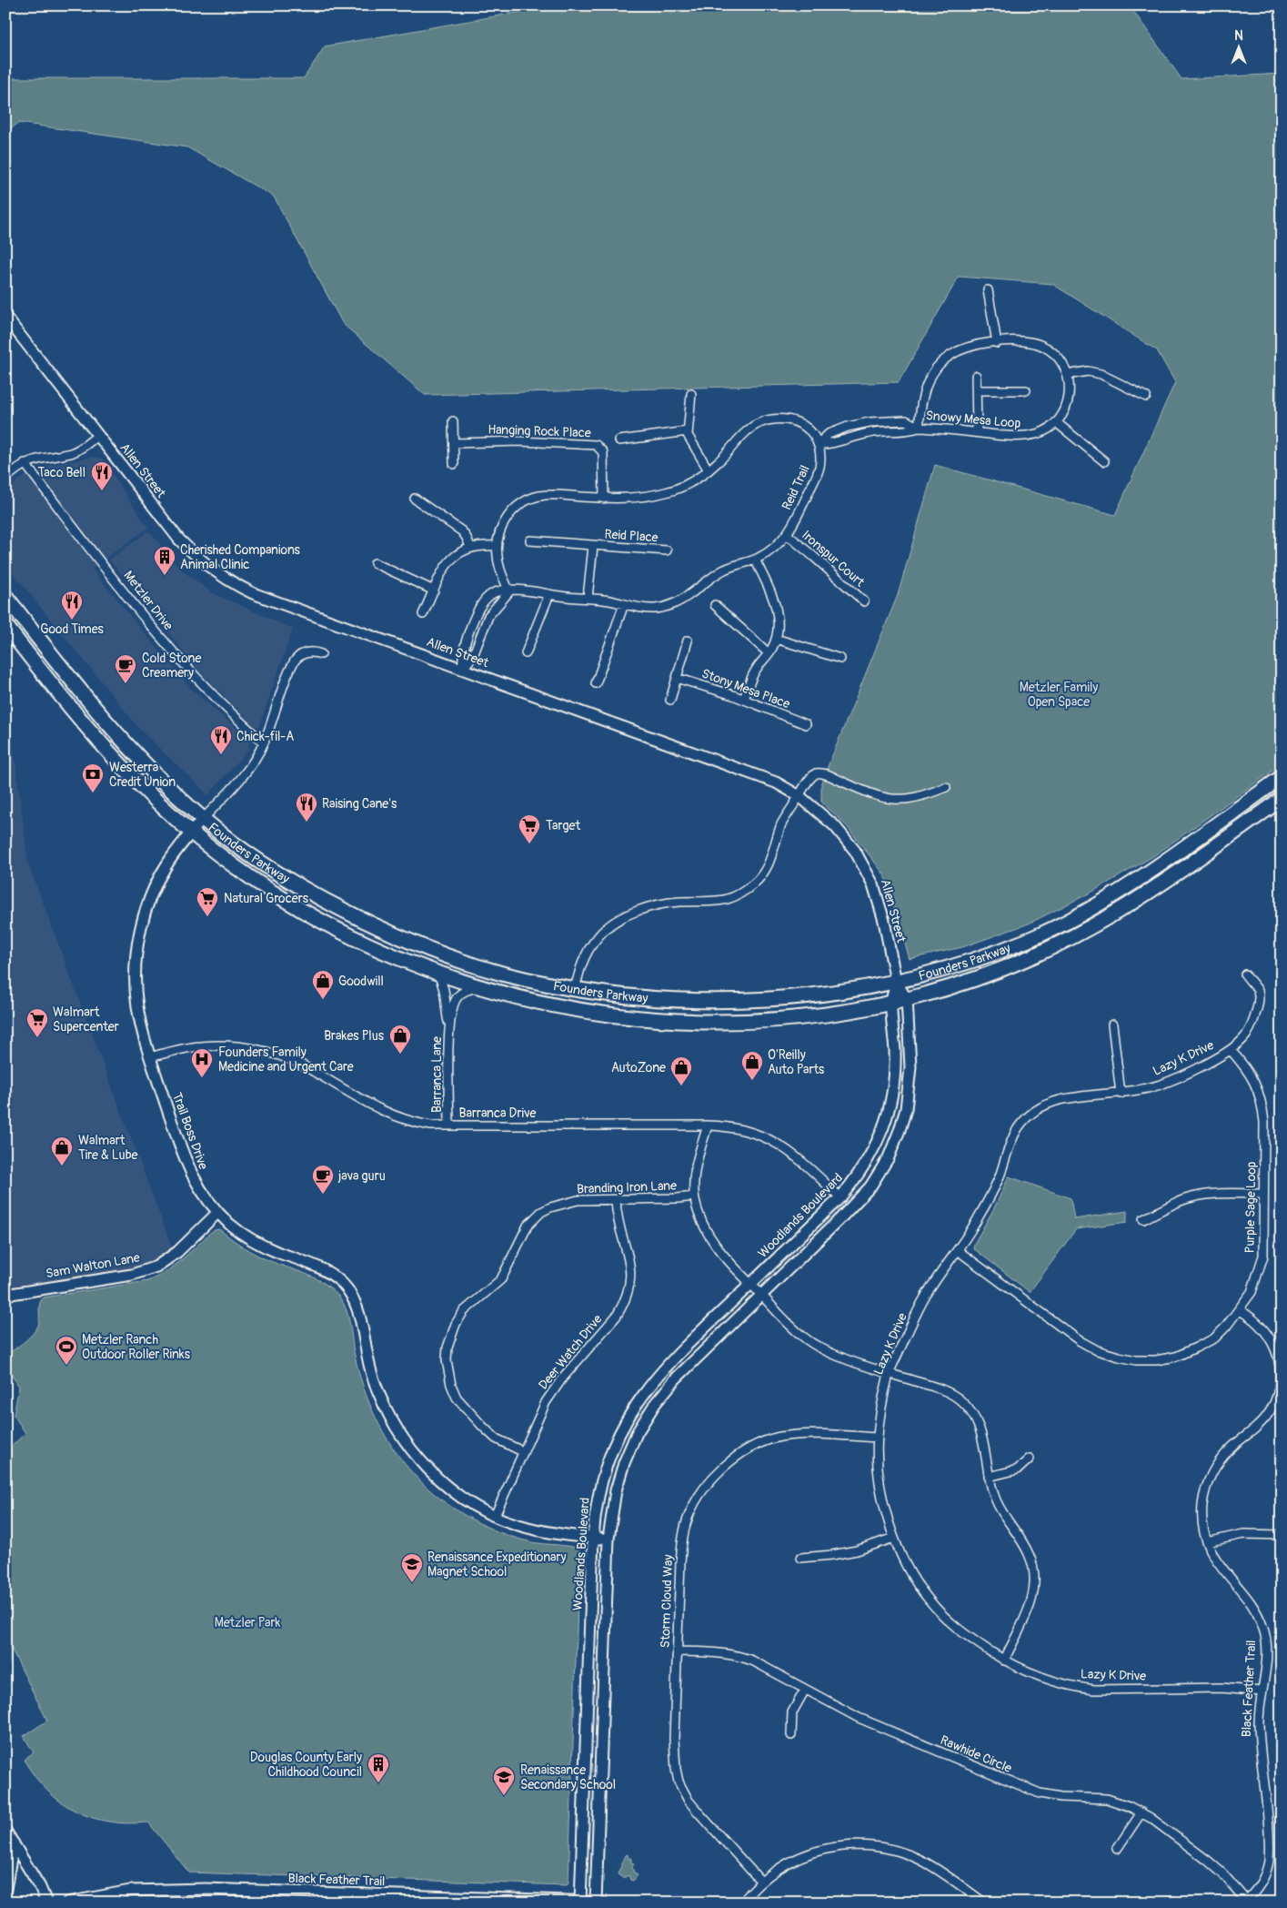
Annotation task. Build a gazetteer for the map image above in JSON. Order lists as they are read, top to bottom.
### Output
{
  "streets": {
    "highway": ["Founders Parkway"],
    "street": [
      "Snowy Mesa Loop",
      "Hanging Rock Place",
      "Allen Street",
      "Reid Trail",
      "Reid Place",
      "Ironspur Court",
      "Metzler Drive",
      "Stony Mesa Place",
      "Lazy K Drive",
      "Barranca Lane",
      "Barranca Drive",
      "Trail Boss Drive",
      "Branding Iron Lane",
      "Purple Sage Loop",
      "Woodlands Boulevard",
      "Sam Walton Lane",
      "Deer Watch Drive",
      "Storm Cloud Way",
      "Black Feather Trail",
      "Rawhide Circle"
    ]
  },
  "crossings": [
    ["Snowy Mesa Loop", "Reid Trail"],
    ["Allen Street", "Reid Trail"],
    ["Allen Street", "Founders Parkway"],
    ["Allen Street", "Woodlands Boulevard"],
    ["Reid Trail", "Reid Place"],
    ["Reid Trail", "Ironspur Court"],
    ["Metzler Drive", "Trail Boss Drive"],
    ["Founders Parkway", "Barranca Lane"],
    ["Founders Parkway", "Trail Boss Drive"],
    ["Founders Parkway", "Woodlands Boulevard"],
    ["Lazy K Drive", "Purple Sage Loop"],
    ["Lazy K Drive", "Storm Cloud Way"],
    ["Lazy K Drive", "Black Feather Trail"],
    ["Barranca Lane", "Barranca Drive"],
    ["Barranca Drive", "Trail Boss Drive"],
    ["Barranca Drive", "Woodlands Boulevard"],
    ["Trail Boss Drive", "Woodlands Boulevard"],
    ["Trail Boss Drive", "Sam Walton Lane"],
    ["Trail Boss Drive", "Deer Watch Drive"],
    ["Branding Iron Lane", "Deer Watch Drive"],
    ["Purple Sage Loop", "Black Feather Trail"],
    ["Woodlands Boulevard", "Black Feather Trail"],
    ["Storm Cloud Way", "Rawhide Circle"],
    ["Black Feather Trail", "Rawhide Circle"]
  ],
  "parks": ["Metzler Family Open Space", "Metzler Park"],
  "places": {
    "restaurant": [
      "Taco Bell",
      "Good Times",
      "Chick-fil-A",
      "Raising Cane's"
    ],
    "building": ["Cherished Companions Animal Clinic", "Douglas County Early Childhood Council"],
    "cafe": ["Cold Stone Creamery", "java guru"],
    "bank": ["Westerra Credit Union"],
    "supermarket": ["Target", "Natural Grocers", "Walmart Supercenter"],
    "shop": [
      "Goodwill",
      "Brakes Plus",
      "O'Reilly Auto Parts",
      "AutoZone",
      "Walmart Tire & Lube"
    ],
    "hospital": ["Founders Family Medicine and Urgent Care"],
    "sports": ["Metzler Ranch Outdoor Roller Rinks"],
    "school or university": ["Renaissance Expeditionary Magnet School", "Renaissance Secondary School"]
  },
  "north": "top"
}
